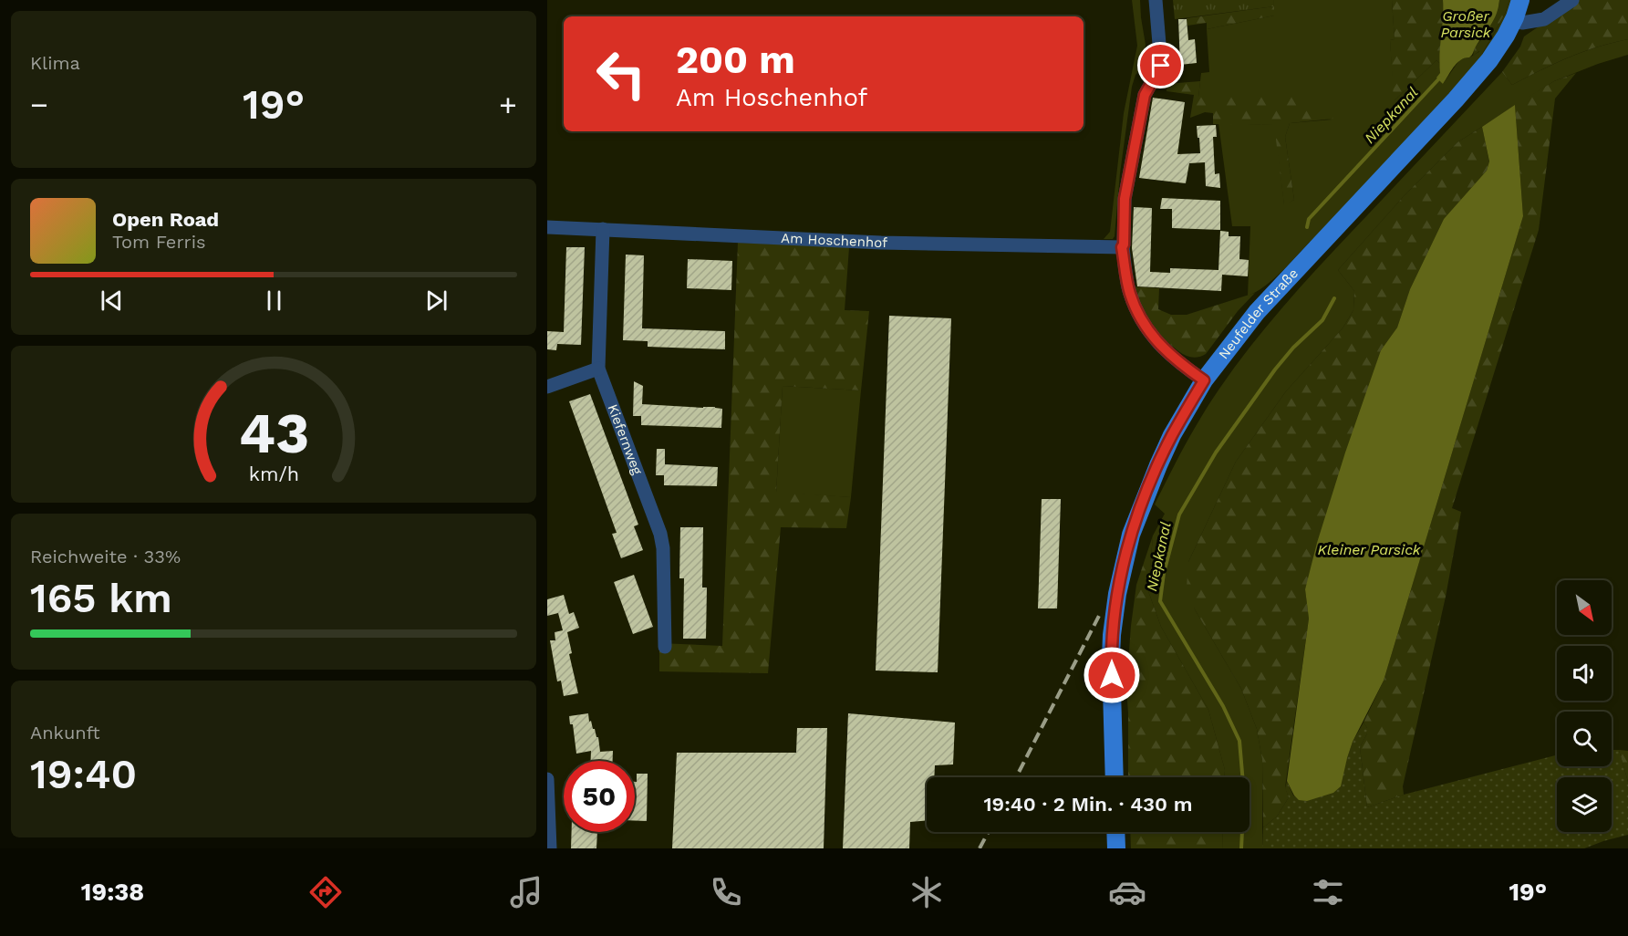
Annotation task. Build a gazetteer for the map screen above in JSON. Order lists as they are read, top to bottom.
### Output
{
  "streets": {
    "main road": ["Neufelder Straße"],
    "street": ["Am Hoschenhof", "Kiefernweg"]
  },
  "crossings": [
    ["Am Hoschenhof", "Kiefernweg"]
  ],
  "water": ["Großer Parsick", "Niepkanal", "Kleiner Parsick"],
  "north": "bottom right",
  "page": {
    "tile": [
      "Klima",
      ["Reichweite · 33%", "165 km"],
      ["Ankunft", "19:40"]
    ],
    "turn": ["200 m", "Am Hoschenhof"],
    "heat": ["−", "19°", "+"],
    "song": ["Open Road", "Tom Ferris"],
    "limit": "50",
    "trip": "19:40 · 2 Min. · 430 m",
    "tabs": ["19:38", "19°"],
    "gauge": ["43", "km/h"]
  }
}
